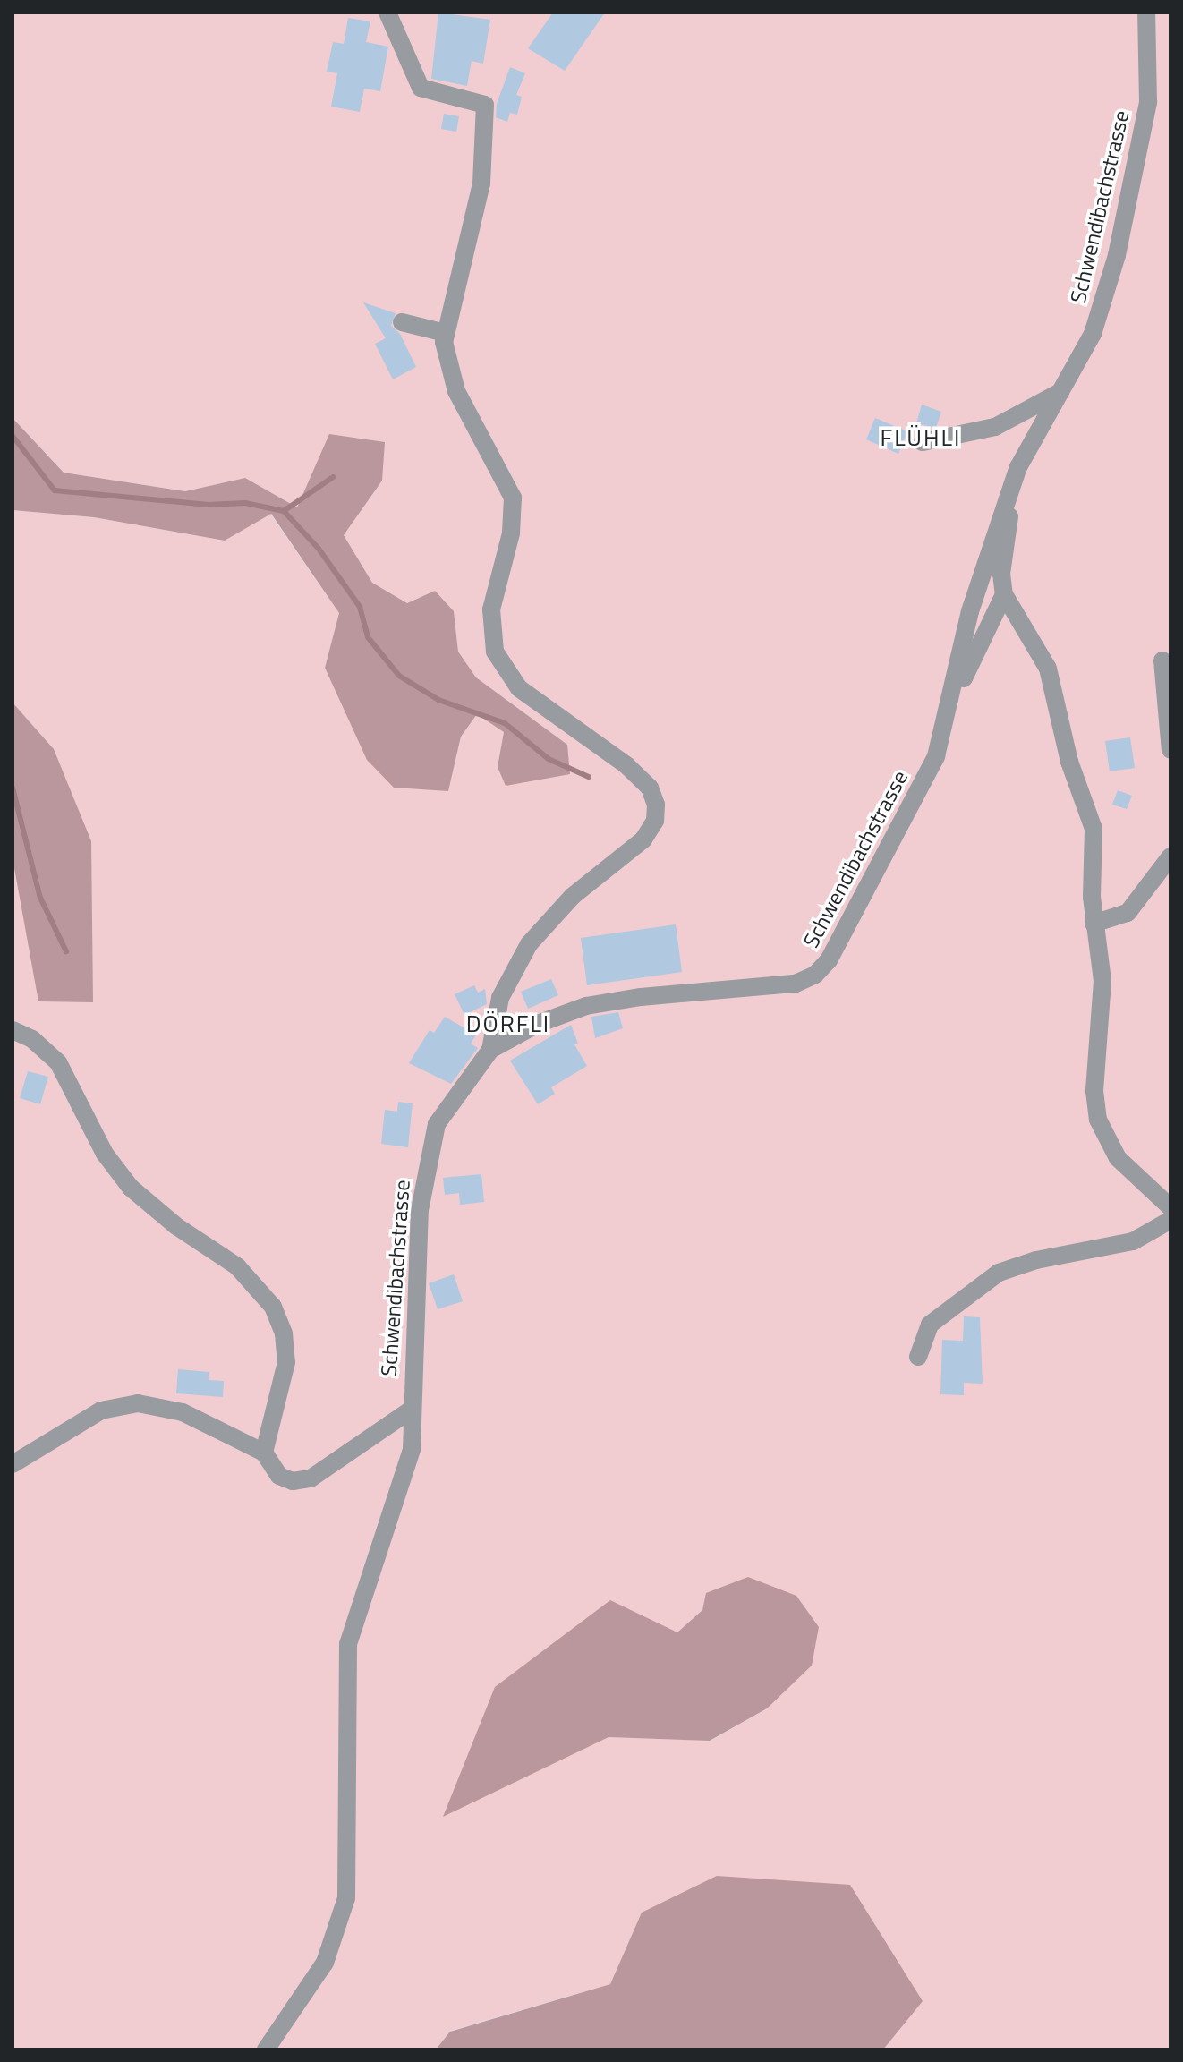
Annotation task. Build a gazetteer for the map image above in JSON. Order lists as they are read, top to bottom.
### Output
{
  "streets": {
    "street": ["Schwendibachstrasse"]
  },
  "districts": ["FLÜHLI", "DÖRFLI"]
}
